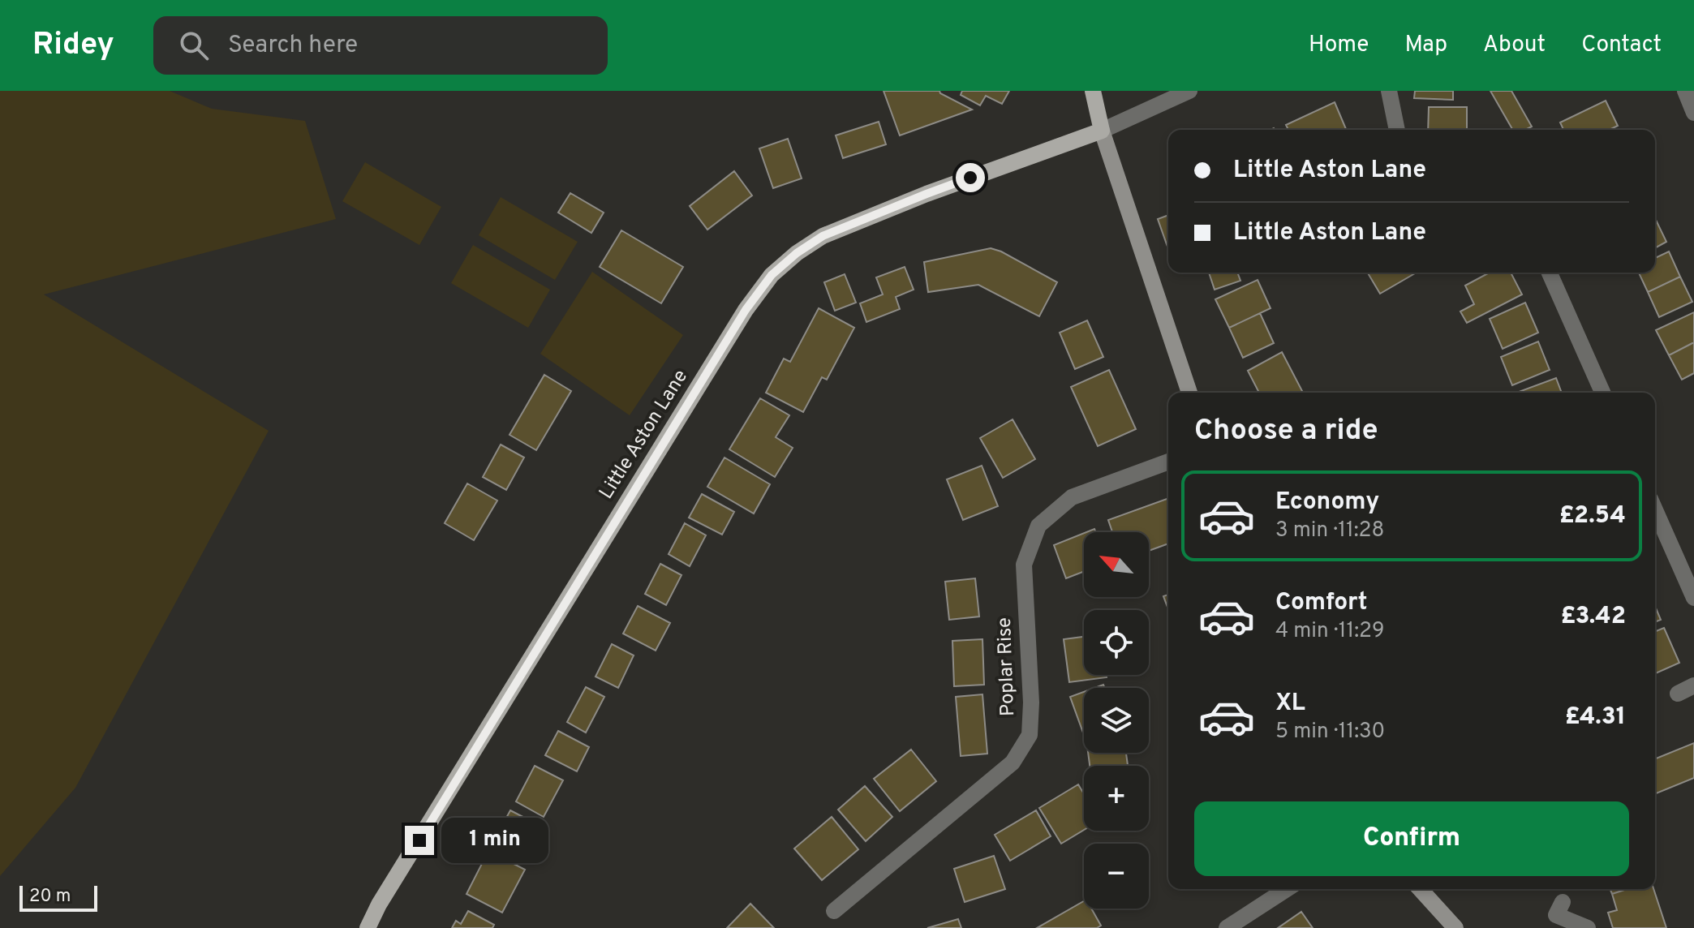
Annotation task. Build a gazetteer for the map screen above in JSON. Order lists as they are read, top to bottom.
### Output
{
  "streets": {
    "main road": ["Little Aston Lane"],
    "street": ["Poplar Rise"]
  },
  "scale_bar": "20 m",
  "north": "top left",
  "page": {
    "header": "Ridey",
    "search": "Search here",
    "nav": [
      "Home",
      "Map",
      "About",
      "Contact"
    ],
    "banner": ["Little Aston Lane", "Little Aston Lane"],
    "heading": "Choose a ride",
    "list": [
      {
        "name": "Economy",
        "note": "3 min · 11:28",
        "value": "£2.54"
      },
      {
        "name": "Comfort",
        "note": "4 min · 11:29",
        "value": "£3.42"
      },
      {
        "name": "XL",
        "note": "5 min · 11:30",
        "value": "£4.31"
      }
    ],
    "map_buttons": ["+", "−"],
    "buttons": "Confirm",
    "bubble": "1 min",
    "scale": "20 m"
  }
}
